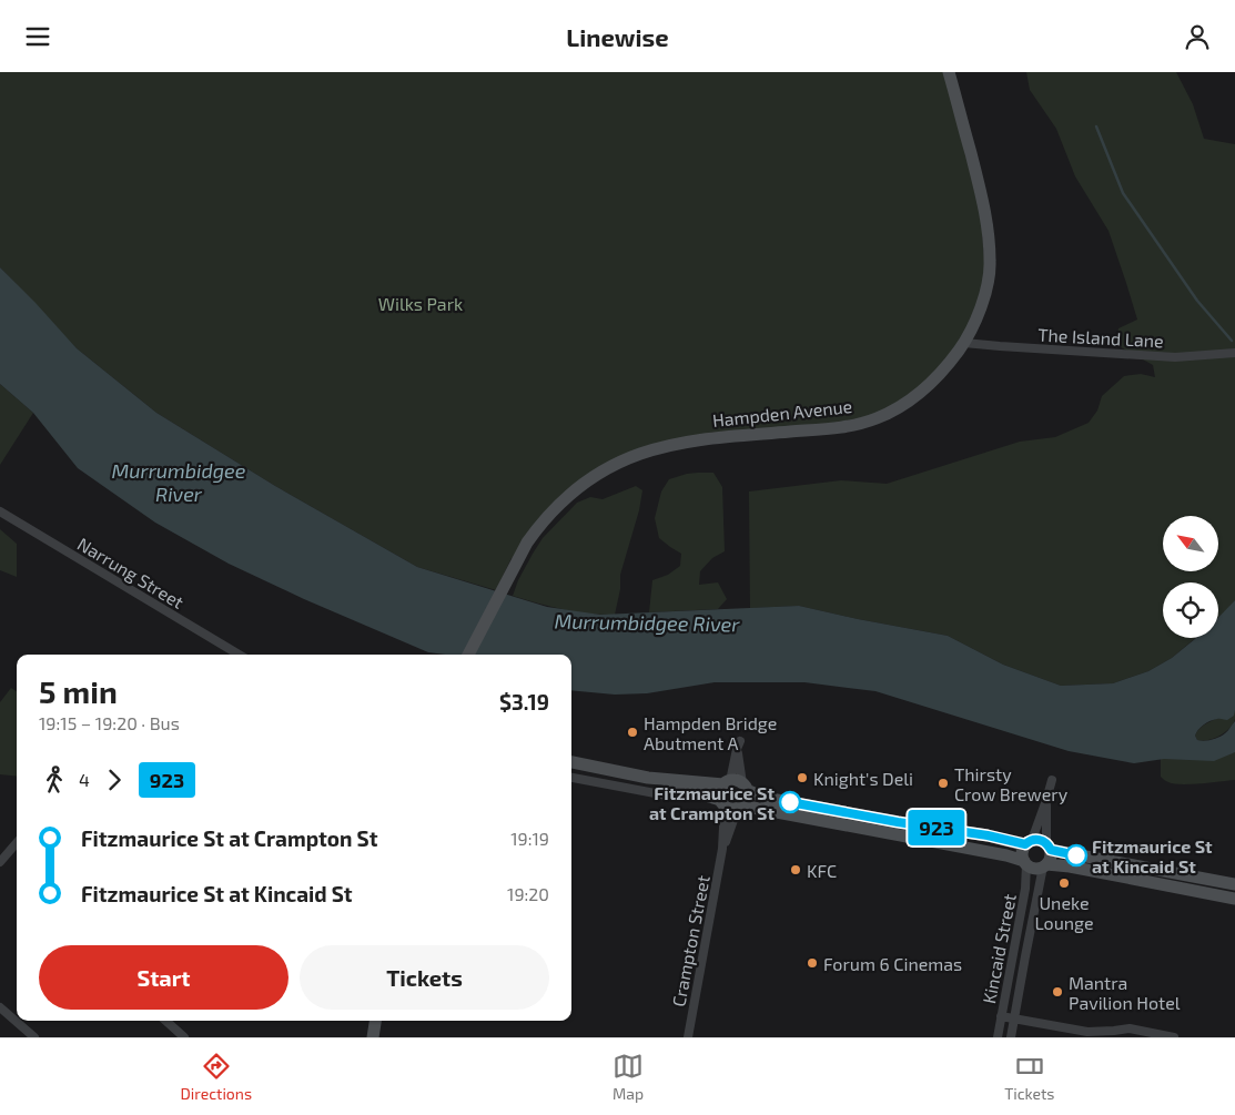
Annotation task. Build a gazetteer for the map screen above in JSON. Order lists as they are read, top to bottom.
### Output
{
  "streets": {
    "main road": ["Hampden Avenue"],
    "street": [
      "The Island Lane",
      "Narrung Street",
      "Crampton Street",
      "Kincaid Street"
    ]
  },
  "crossings": [
    ["The Island Lane", "Hampden Avenue"]
  ],
  "water": ["Murrumbidgee River"],
  "parks": ["Wilks Park"],
  "places": [
    "Hampden Bridge Abutment A",
    "Knight's Deli",
    "Thirsty Crow Brewery",
    "Fitzmaurice St at Crampton St",
    "Fitzmaurice St at Kincaid St",
    "KFC",
    "Uneke Lounge",
    "Forum 6 Cinemas",
    "Mantra Pavilion Hotel"
  ],
  "lines": ["bus line 923"],
  "north": "top left",
  "page": {
    "header": "Linewise",
    "on_map": "923",
    "heading": ["5 min", "19:15 – 19:20 · Bus", "$3.19"],
    "legs": ["4", "923"],
    "list": [
      {
        "name": "Fitzmaurice St at Crampton St",
        "value": "19:19"
      },
      {
        "name": "Fitzmaurice St at Kincaid St",
        "value": "19:20"
      }
    ],
    "buttons": ["Start", "Tickets"],
    "tabs": ["Directions", "Map", "Tickets"]
  }
}
